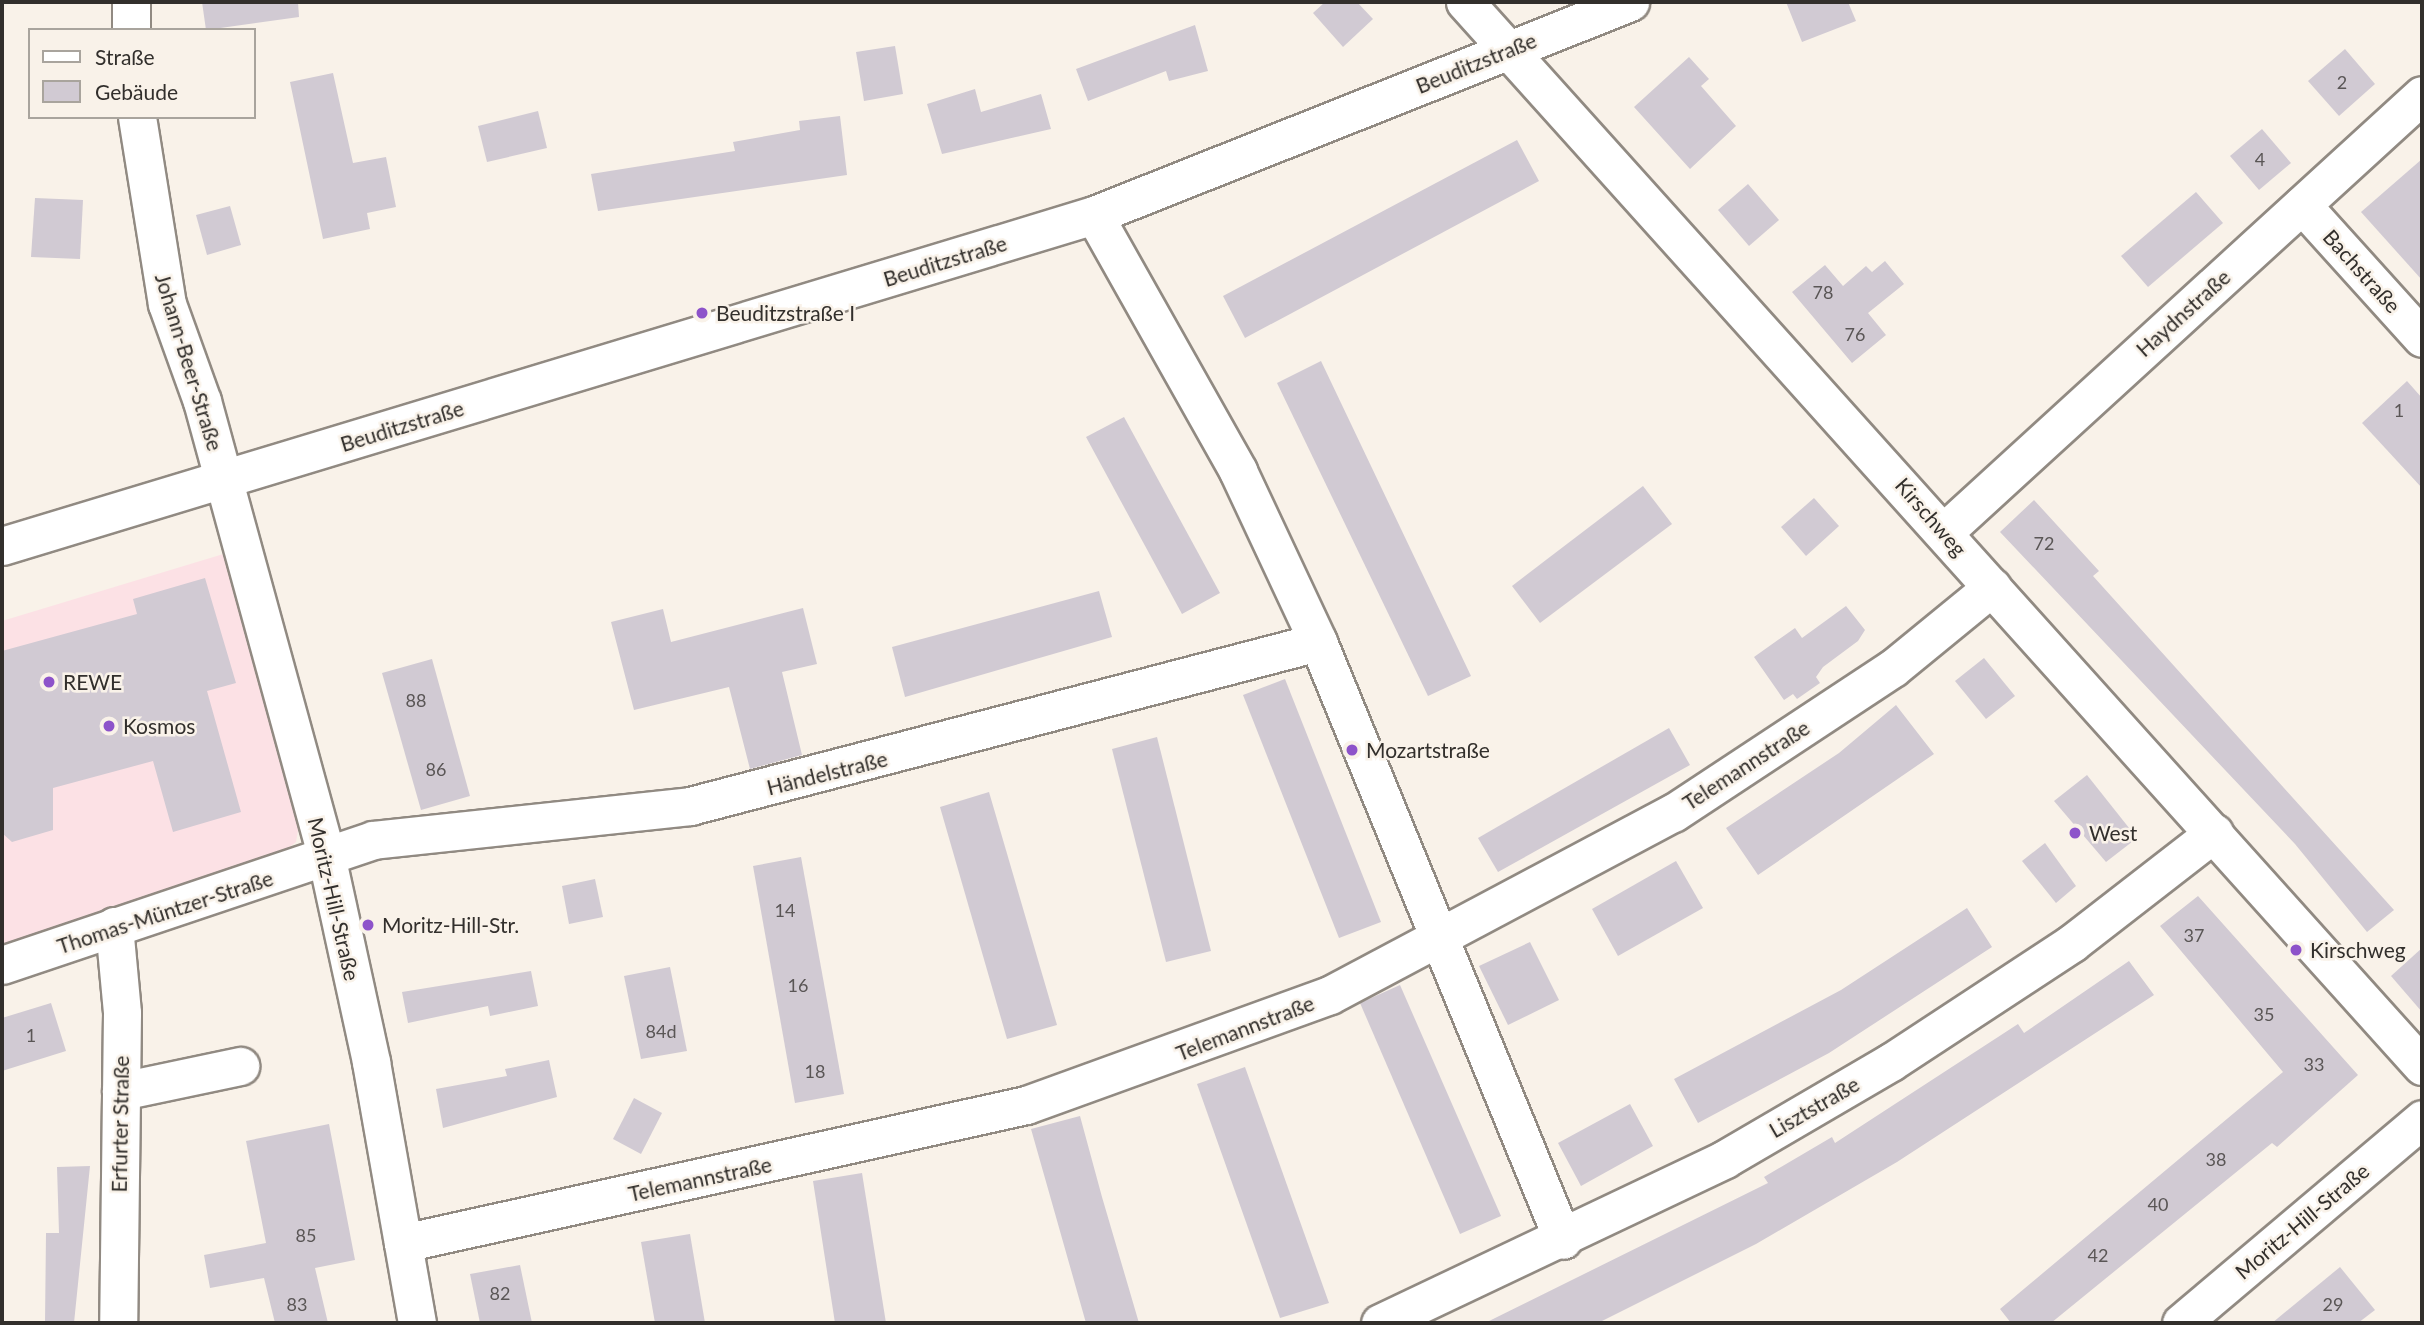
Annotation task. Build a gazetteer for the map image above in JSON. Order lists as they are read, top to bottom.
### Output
{
  "streets": {
    "street": [
      "Beuditzstraße",
      "Bachstraße",
      "Haydnstraße",
      "Johann-Beer-Straße",
      "Kirschweg",
      "Telemannstraße",
      "Händelstraße",
      "Moritz-Hill-Straße",
      "Thomas-Müntzer-Straße",
      "Lisztstraße",
      "Erfurter Straße"
    ]
  },
  "crossings": [
    ["Beuditzstraße", "Johann-Beer-Straße"],
    ["Beuditzstraße", "Kirschweg"],
    ["Beuditzstraße", "Moritz-Hill-Straße"],
    ["Bachstraße", "Haydnstraße"],
    ["Haydnstraße", "Kirschweg"],
    ["Johann-Beer-Straße", "Moritz-Hill-Straße"],
    ["Kirschweg", "Telemannstraße"],
    ["Kirschweg", "Lisztstraße"],
    ["Telemannstraße", "Moritz-Hill-Straße"],
    ["Händelstraße", "Moritz-Hill-Straße"],
    ["Händelstraße", "Thomas-Müntzer-Straße"],
    ["Moritz-Hill-Straße", "Thomas-Müntzer-Straße"],
    ["Thomas-Müntzer-Straße", "Erfurter Straße"]
  ],
  "places": [
    "Beuditzstraße I",
    "REWE",
    "Kosmos",
    "Mozartstraße",
    "West",
    "Moritz-Hill-Str.",
    "Kirschweg"
  ],
  "house_numbers": [
    "2",
    "4",
    "78",
    "76",
    "1",
    "72",
    "88",
    "86",
    "14",
    "37",
    "16",
    "35",
    "84d",
    "1",
    "33",
    "18",
    "38",
    "40",
    "85",
    "42",
    "82",
    "83",
    "29"
  ],
  "legend": ["Straße", "Gebäude"]
}
